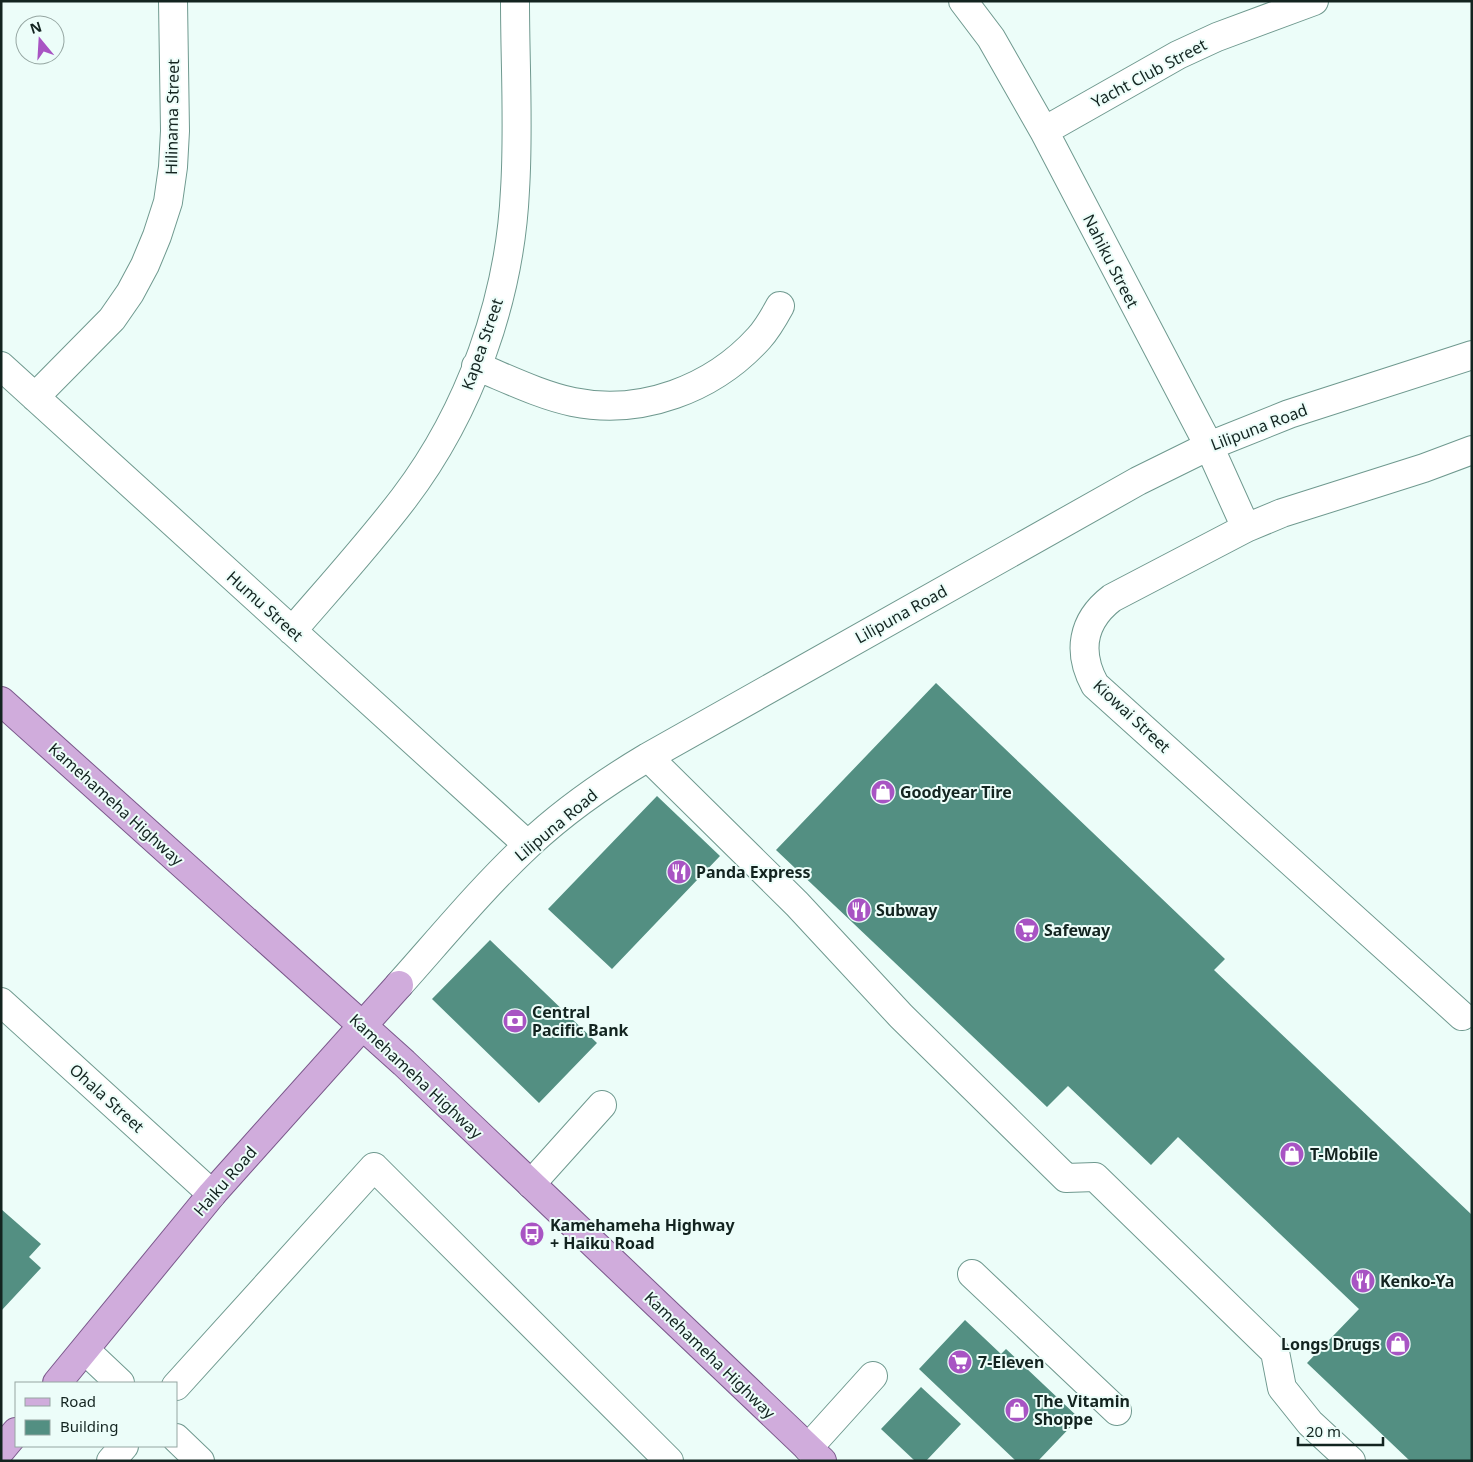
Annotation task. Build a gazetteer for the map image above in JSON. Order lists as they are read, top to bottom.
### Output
{
  "streets": {
    "main road": ["Kamehameha Highway", "Haiku Road"],
    "street": [
      "Yacht Club Street",
      "Hilinama Street",
      "Nahiku Street",
      "Kapea Street",
      "Lilipuna Road",
      "Humu Street",
      "Kiowai Street",
      "Ohala Street"
    ]
  },
  "crossings": [
    ["Yacht Club Street", "Nahiku Street"],
    ["Hilinama Street", "Humu Street"],
    ["Nahiku Street", "Lilipuna Road"],
    ["Nahiku Street", "Kiowai Street"],
    ["Kapea Street", "Humu Street"],
    ["Lilipuna Road", "Humu Street"],
    ["Lilipuna Road", "Haiku Road"],
    ["Kamehameha Highway", "Haiku Road"],
    ["Ohala Street", "Haiku Road"]
  ],
  "places": {
    "shop": [
      "Goodyear Tire",
      "T-Mobile",
      "Longs Drugs",
      "The Vitamin Shoppe"
    ],
    "restaurant": ["Panda Express", "Subway", "Kenko-Ya"],
    "supermarket": ["Safeway", "7-Eleven"],
    "bank": ["Central Pacific Bank"],
    "bus stop": ["Kamehameha Highway + Haiku Road"]
  },
  "legend": ["Road", "Building"],
  "scale_bar": "20 m",
  "north": "top"
}
